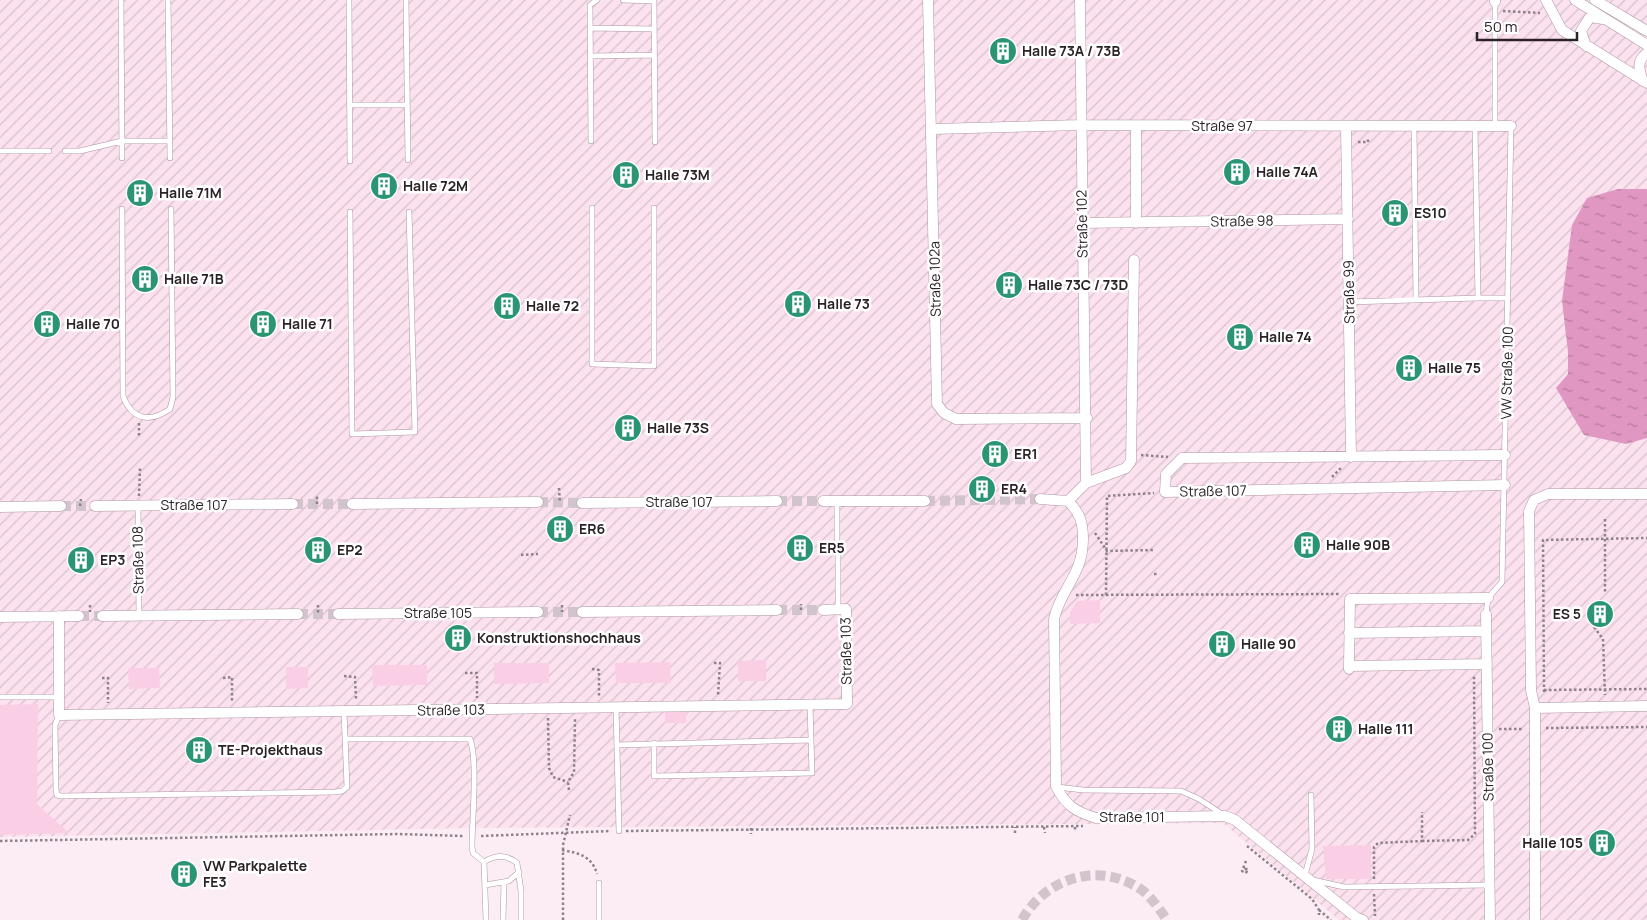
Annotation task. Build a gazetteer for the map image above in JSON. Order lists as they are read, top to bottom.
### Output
{
  "streets": {
    "street": [
      "Straße 97",
      "Straße 98",
      "Straße 102",
      "Straße 102a",
      "Straße 99",
      "Straße 107",
      "Straße 105",
      "Straße 103",
      "Straße 100",
      "Straße 101"
    ],
    "lane": ["VW Straße 100", "Straße 108"]
  },
  "crossings": [
    ["Straße 97", "Straße 102"],
    ["Straße 97", "Straße 102a"],
    ["Straße 97", "Straße 99"],
    ["Straße 97", "VW Straße 100"],
    ["Straße 98", "Straße 102"],
    ["Straße 98", "Straße 99"],
    ["Straße 102", "Straße 102a"],
    ["VW Straße 100", "Straße 107"],
    ["VW Straße 100", "Straße 100"],
    ["Straße 107", "Straße 108"]
  ],
  "places": {
    "building": [
      "Halle 73A / 73B",
      "Halle 74A",
      "Halle 73M",
      "Halle 72M",
      "Halle 71M",
      "ES10",
      "Halle 71B",
      "Halle 73C / 73D",
      "Halle 73",
      "Halle 72",
      "Halle 70",
      "Halle 71",
      "Halle 74",
      "Halle 75",
      "Halle 73S",
      "ER1",
      "ER4",
      "ER6",
      "Halle 90B",
      "ER5",
      "EP2",
      "EP3",
      "ES 5",
      "Konstruktionshochhaus",
      "Halle 90",
      "Halle 111",
      "TE-Projekthaus",
      "Halle 105",
      "VW Parkpalette FE3"
    ]
  },
  "scale_bar": "50 m"
}
